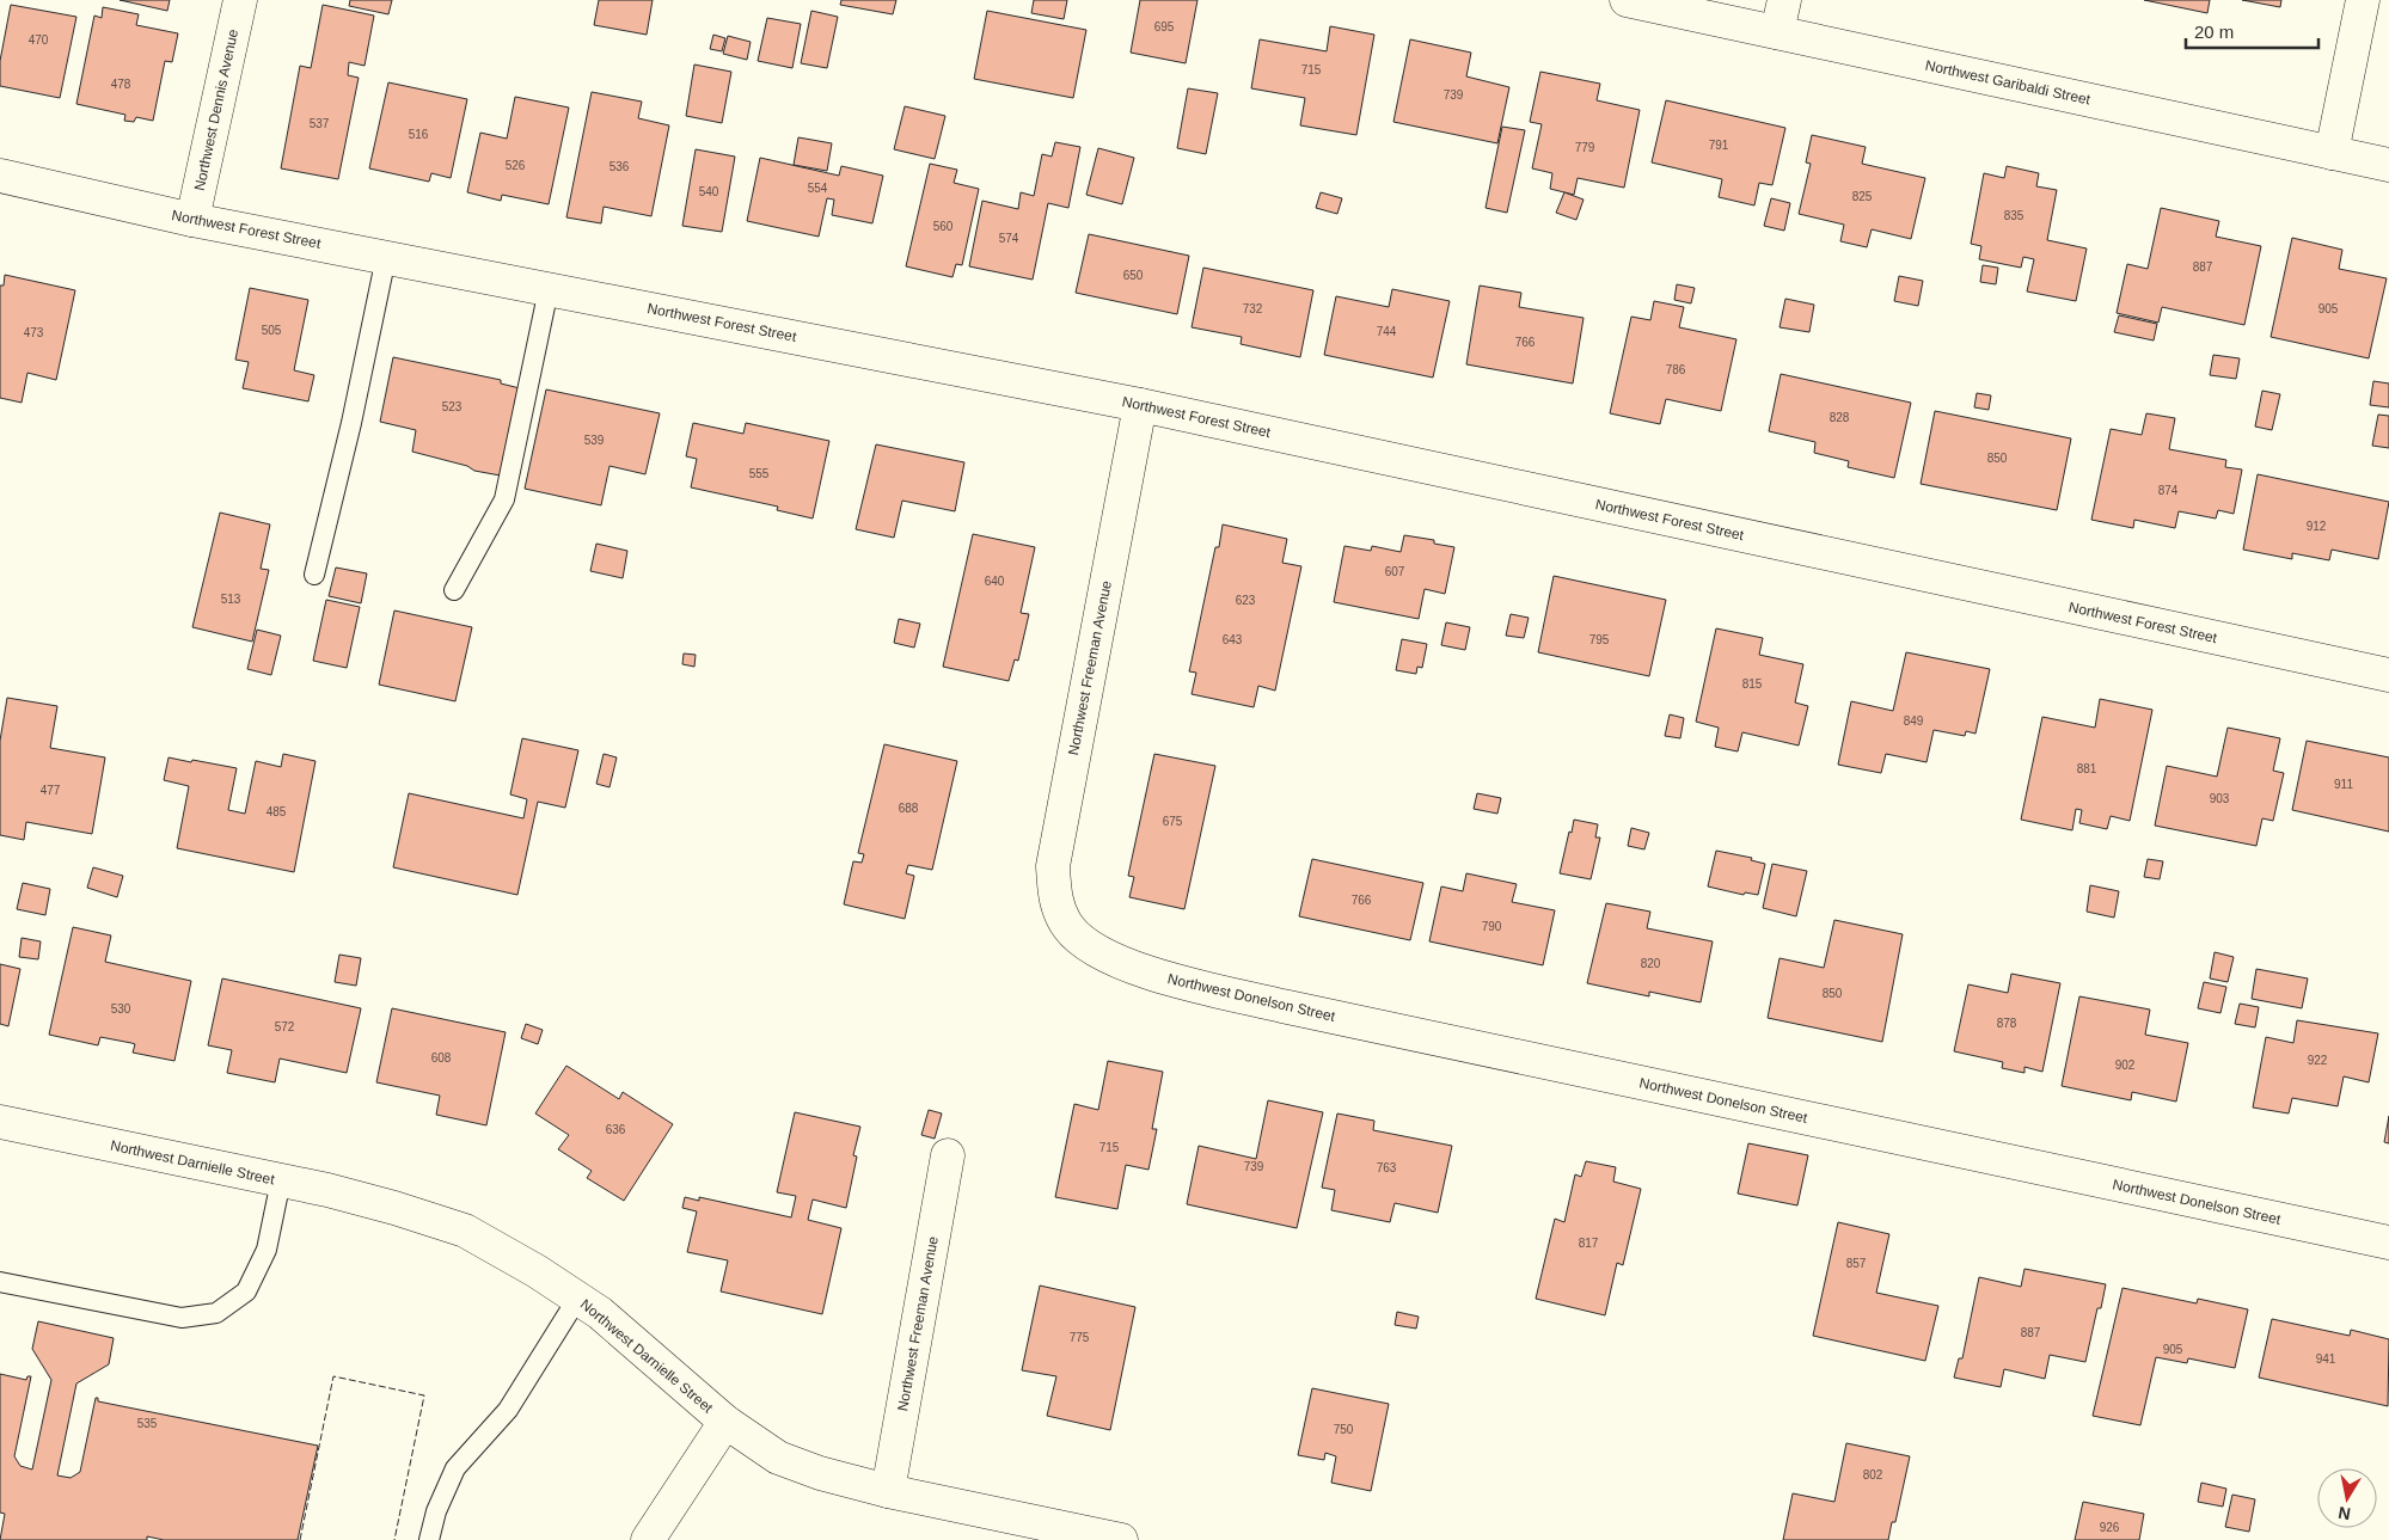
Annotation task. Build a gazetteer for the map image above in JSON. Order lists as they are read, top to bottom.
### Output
{
  "streets": {
    "street": [
      "Northwest Garibaldi Street",
      "Northwest Dennis Avenue",
      "Northwest Forest Street",
      "Northwest Freeman Avenue",
      "Northwest Donelson Street",
      "Northwest Darnielle Street"
    ]
  },
  "crossings": [
    ["Northwest Dennis Avenue", "Northwest Forest Street"],
    ["Northwest Forest Street", "Northwest Freeman Avenue"],
    ["Northwest Freeman Avenue", "Northwest Donelson Street"],
    ["Northwest Freeman Avenue", "Northwest Darnielle Street"]
  ],
  "house_numbers": [
    "695",
    "470",
    "715",
    "478",
    "739",
    "537",
    "516",
    "791",
    "779",
    "526",
    "536",
    "554",
    "540",
    "825",
    "835",
    "560",
    "574",
    "887",
    "650",
    "732",
    "905",
    "505",
    "744",
    "473",
    "766",
    "786",
    "523",
    "828",
    "539",
    "850",
    "555",
    "874",
    "912",
    "607",
    "640",
    "513",
    "623",
    "643",
    "795",
    "815",
    "849",
    "881",
    "911",
    "477",
    "903",
    "688",
    "485",
    "675",
    "766",
    "790",
    "820",
    "850",
    "530",
    "878",
    "572",
    "608",
    "922",
    "902",
    "636",
    "715",
    "739",
    "763",
    "817",
    "857",
    "887",
    "775",
    "905",
    "941",
    "535",
    "750",
    "802",
    "926"
  ],
  "scale_bar": "20 m",
  "north": "bottom"
}
